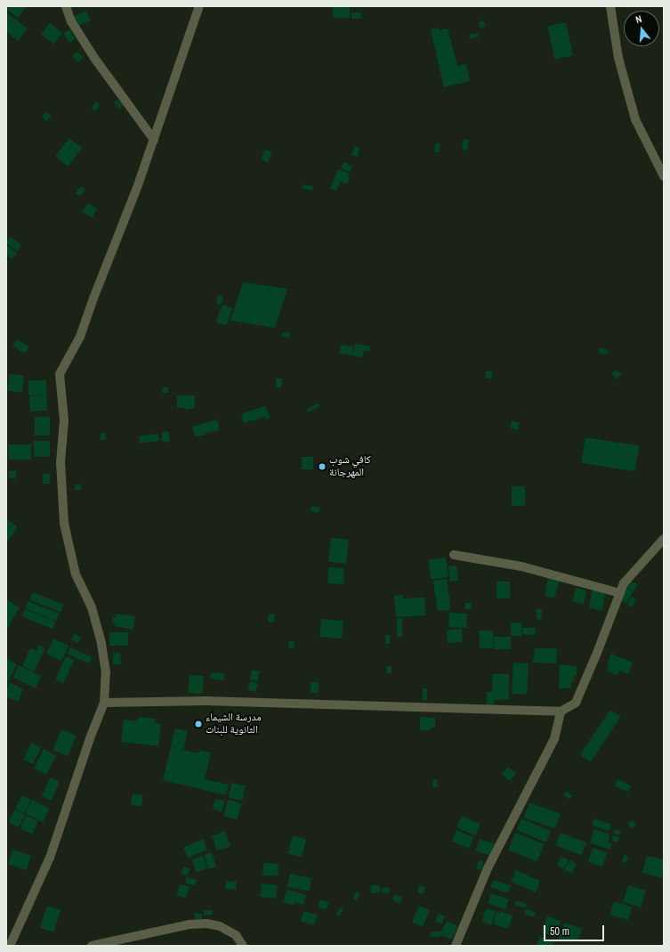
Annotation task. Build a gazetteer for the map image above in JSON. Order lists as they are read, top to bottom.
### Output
{
  "places": ["كافي شوب المهرجانة", "مدرسة الشيماء الثانوية للبنات"],
  "scale_bar": "50 m",
  "north": "top"
}
